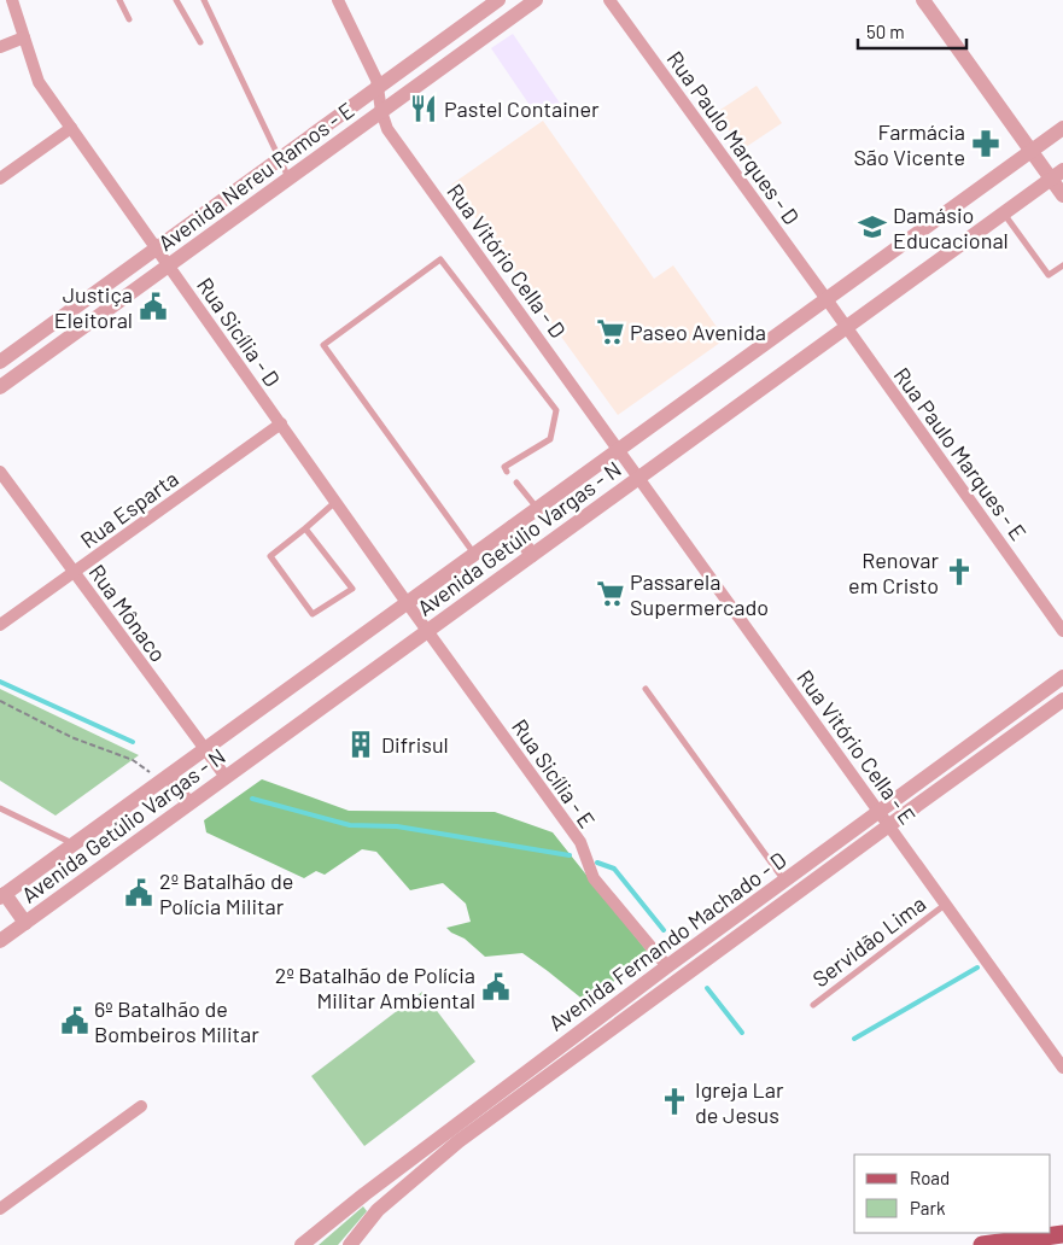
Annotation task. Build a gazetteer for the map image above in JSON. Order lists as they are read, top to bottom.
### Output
{
  "streets": {
    "street": [
      "Rua Paulo Marques - D",
      "Avenida Nereu Ramos - E",
      "Rua Vitório Cella - D",
      "Rua Sicília - D",
      "Rua Paulo Marques - E",
      "Rua Esparta",
      "Avenida Getúlio Vargas - N",
      "Rua Mônaco",
      "Rua Vitório Cella - E",
      "Rua Sicília - E",
      "Avenida Fernando Machado - D"
    ],
    "lane": ["Servidão Lima"]
  },
  "crossings": [
    ["Rua Paulo Marques - D", "Rua Paulo Marques - E"],
    ["Rua Paulo Marques - D", "Avenida Getúlio Vargas - N"],
    ["Avenida Nereu Ramos - E", "Rua Vitório Cella - D"],
    ["Avenida Nereu Ramos - E", "Rua Sicília - D"],
    ["Rua Vitório Cella - D", "Avenida Getúlio Vargas - N"],
    ["Rua Vitório Cella - D", "Rua Vitório Cella - E"],
    ["Rua Sicília - D", "Rua Esparta"],
    ["Rua Sicília - D", "Avenida Getúlio Vargas - N"],
    ["Rua Sicília - D", "Rua Sicília - E"],
    ["Rua Paulo Marques - E", "Avenida Getúlio Vargas - N"],
    ["Rua Esparta", "Rua Mônaco"],
    ["Avenida Getúlio Vargas - N", "Rua Mônaco"],
    ["Avenida Getúlio Vargas - N", "Rua Vitório Cella - E"],
    ["Avenida Getúlio Vargas - N", "Rua Sicília - E"],
    ["Rua Vitório Cella - E", "Avenida Fernando Machado - D"],
    ["Rua Vitório Cella - E", "Servidão Lima"],
    ["Rua Sicília - E", "Avenida Fernando Machado - D"]
  ],
  "places": {
    "restaurant": ["Pastel Container"],
    "pharmacy": ["Farmácia São Vicente"],
    "school or university": ["Damásio Educacional"],
    "public building": [
      "Justiça Eleitoral",
      "2º Batalhão de Polícia Militar",
      "2º Batalhão de Polícia Militar Ambiental",
      "6º Batalhão de Bombeiros Militar"
    ],
    "supermarket": ["Paseo Avenida", "Passarela Supermercado"],
    "church": ["Renovar em Cristo", "Igreja Lar de Jesus"],
    "building": ["Difrisul"]
  },
  "legend": ["Road", "Park"],
  "scale_bar": "50 m"
}
